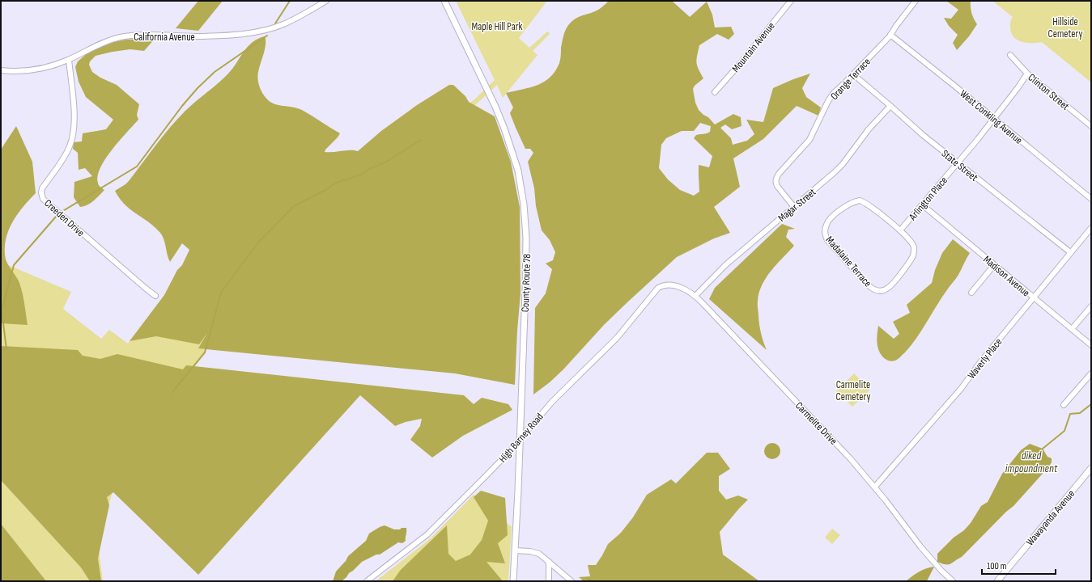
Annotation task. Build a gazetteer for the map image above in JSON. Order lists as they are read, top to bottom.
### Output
{
  "streets": {
    "street": [
      "California Avenue",
      "Mountain Avenue",
      "Orange Terrace",
      "Clinton Street",
      "West Conkling Avenue",
      "State Street",
      "Arlington Place",
      "Magar Street",
      "Creeden Drive",
      "Madalaine Terrace",
      "Madison Avenue",
      "County Route 78",
      "Waverly Place",
      "Carmelite Drive",
      "High Barney Road",
      "Wawayanda Avenue"
    ]
  },
  "crossings": [
    ["California Avenue", "Creeden Drive"],
    ["Orange Terrace", "West Conkling Avenue"],
    ["Orange Terrace", "State Street"],
    ["Orange Terrace", "Magar Street"],
    ["Clinton Street", "Arlington Place"],
    ["West Conkling Avenue", "Arlington Place"],
    ["State Street", "Arlington Place"],
    ["State Street", "Magar Street"],
    ["State Street", "Waverly Place"],
    ["Arlington Place", "Madalaine Terrace"],
    ["Arlington Place", "Madison Avenue"],
    ["Magar Street", "Carmelite Drive"],
    ["Madison Avenue", "Waverly Place"],
    ["County Route 78", "High Barney Road"],
    ["Waverly Place", "Carmelite Drive"],
    ["Carmelite Drive", "High Barney Road"]
  ],
  "water": ["diked impoundment"],
  "parks": ["Hillside Cemetery", "Maple Hill Park", "Carmelite Cemetery"],
  "scale_bar": "100 m"
}
